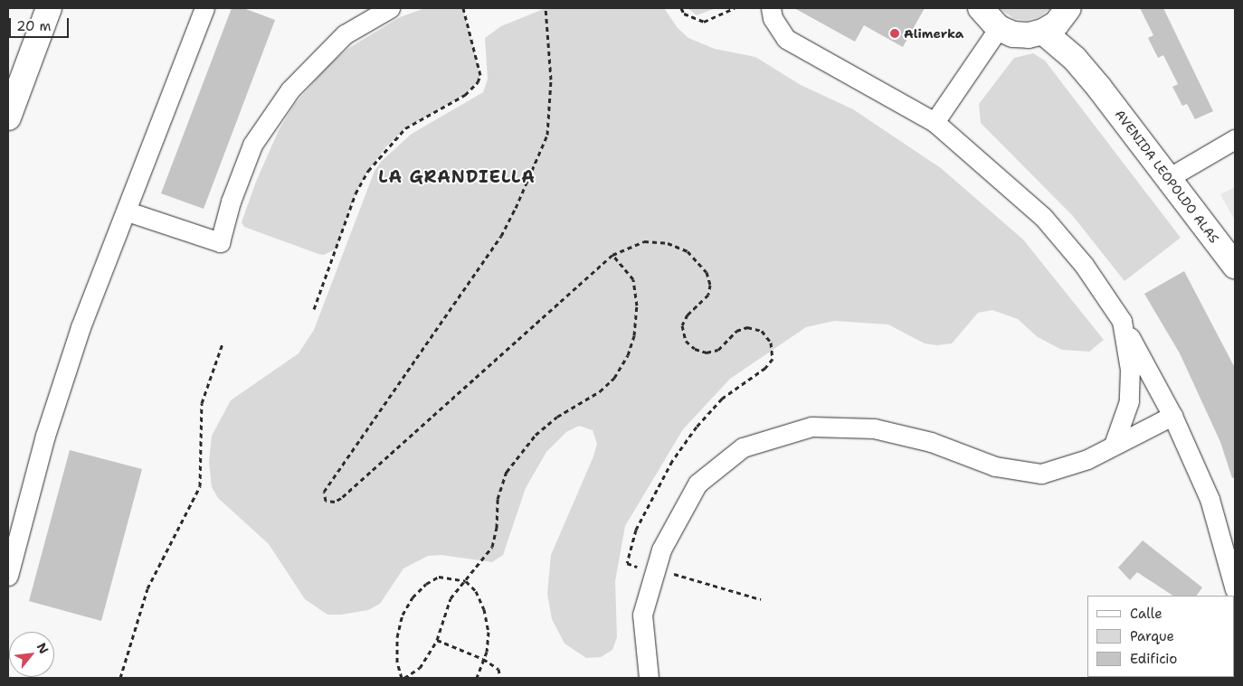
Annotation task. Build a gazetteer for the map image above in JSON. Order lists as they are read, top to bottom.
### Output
{
  "streets": {
    "main road": ["AVENIDA LEOPOLDO ALAS"]
  },
  "districts": ["LA GRANDIELLA"],
  "places": ["Alimerka"],
  "legend": ["Calle", "Parque", "Edificio"],
  "scale_bar": "20 m",
  "north": "top right"
}
